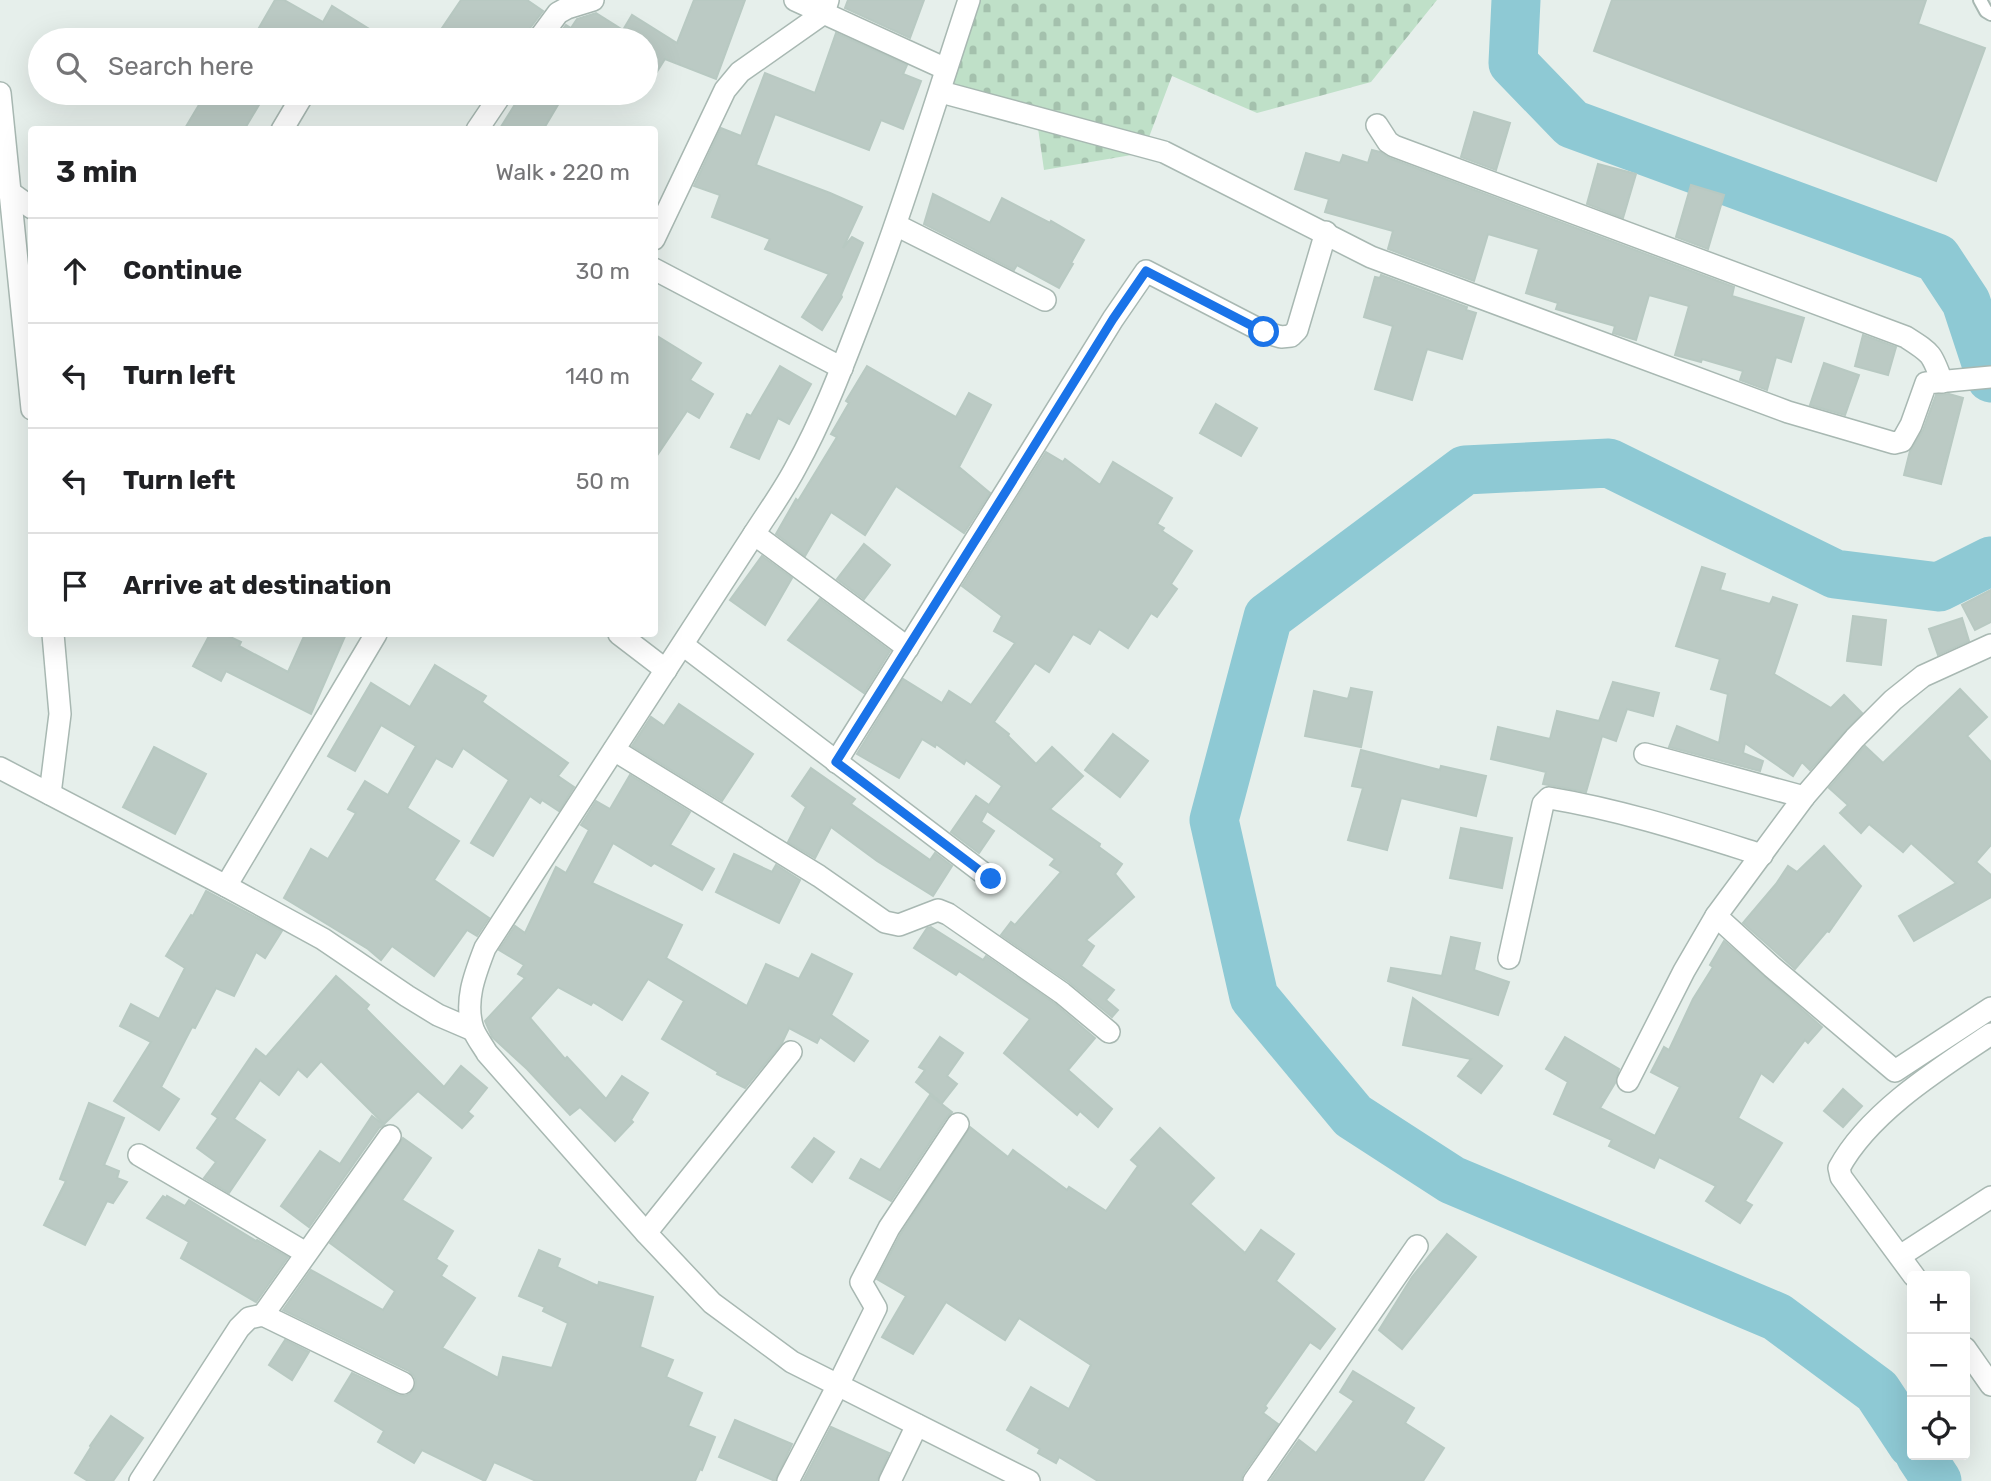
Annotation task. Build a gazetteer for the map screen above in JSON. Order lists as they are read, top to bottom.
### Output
{
  "page": {
    "search": "Search here",
    "heading": ["3 min", "Walk · 220 m"],
    "list": [
      ["Continue", "30 m"],
      ["Turn left", "140 m"],
      ["Turn left", "50 m"],
      "Arrive at destination"
    ],
    "map_buttons": ["+", "−"]
  }
}
